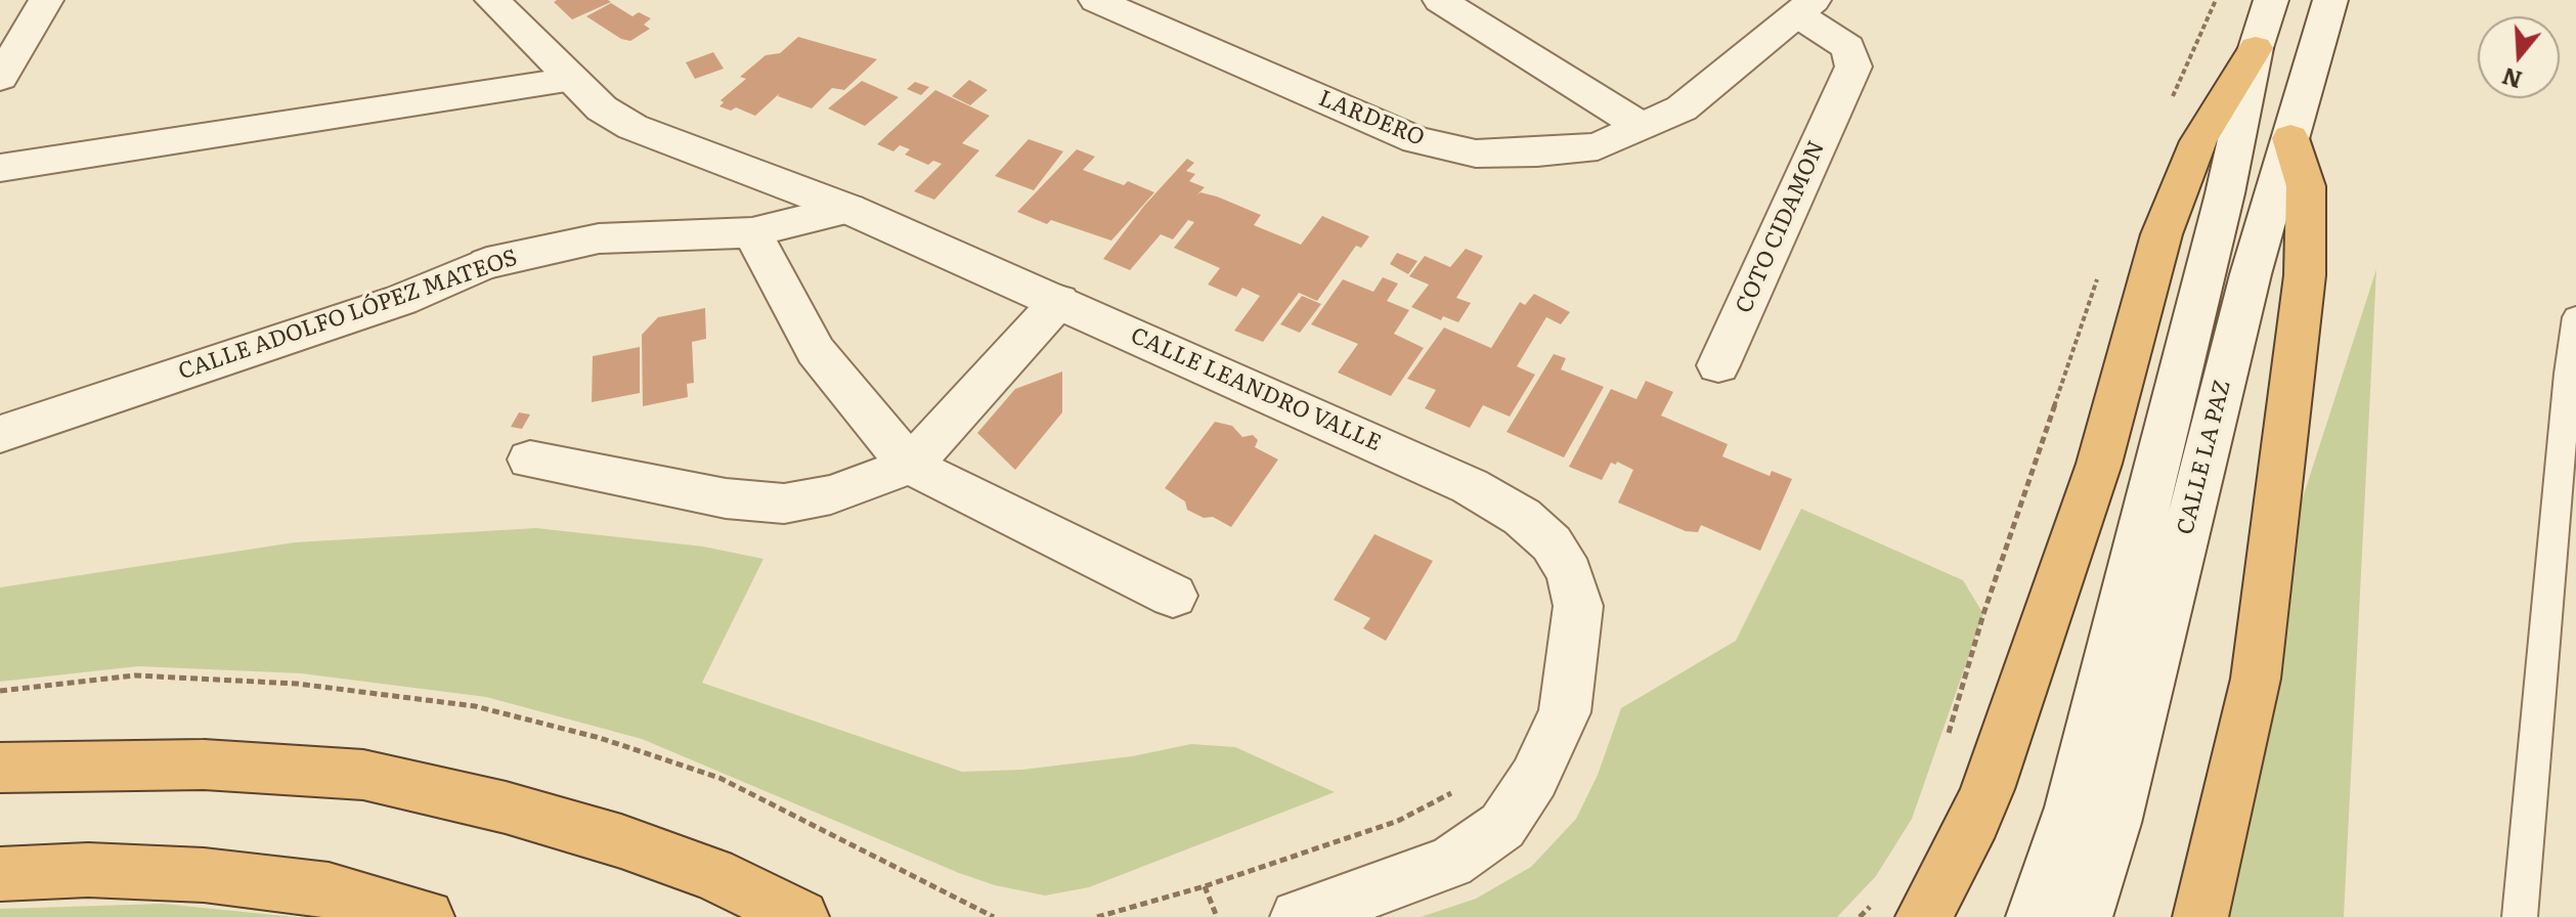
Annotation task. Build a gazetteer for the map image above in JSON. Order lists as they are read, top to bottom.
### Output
{
  "streets": {
    "street": [
      "LARDERO",
      "COTO CIDAMON",
      "CALLE ADOLFO LÓPEZ MATEOS",
      "CALLE LEANDRO VALLE",
      "CALLE LA PAZ"
    ]
  },
  "crossings": [
    ["LARDERO", "COTO CIDAMON"],
    ["CALLE ADOLFO LÓPEZ MATEOS", "CALLE LEANDRO VALLE"]
  ],
  "north": "bottom"
}
